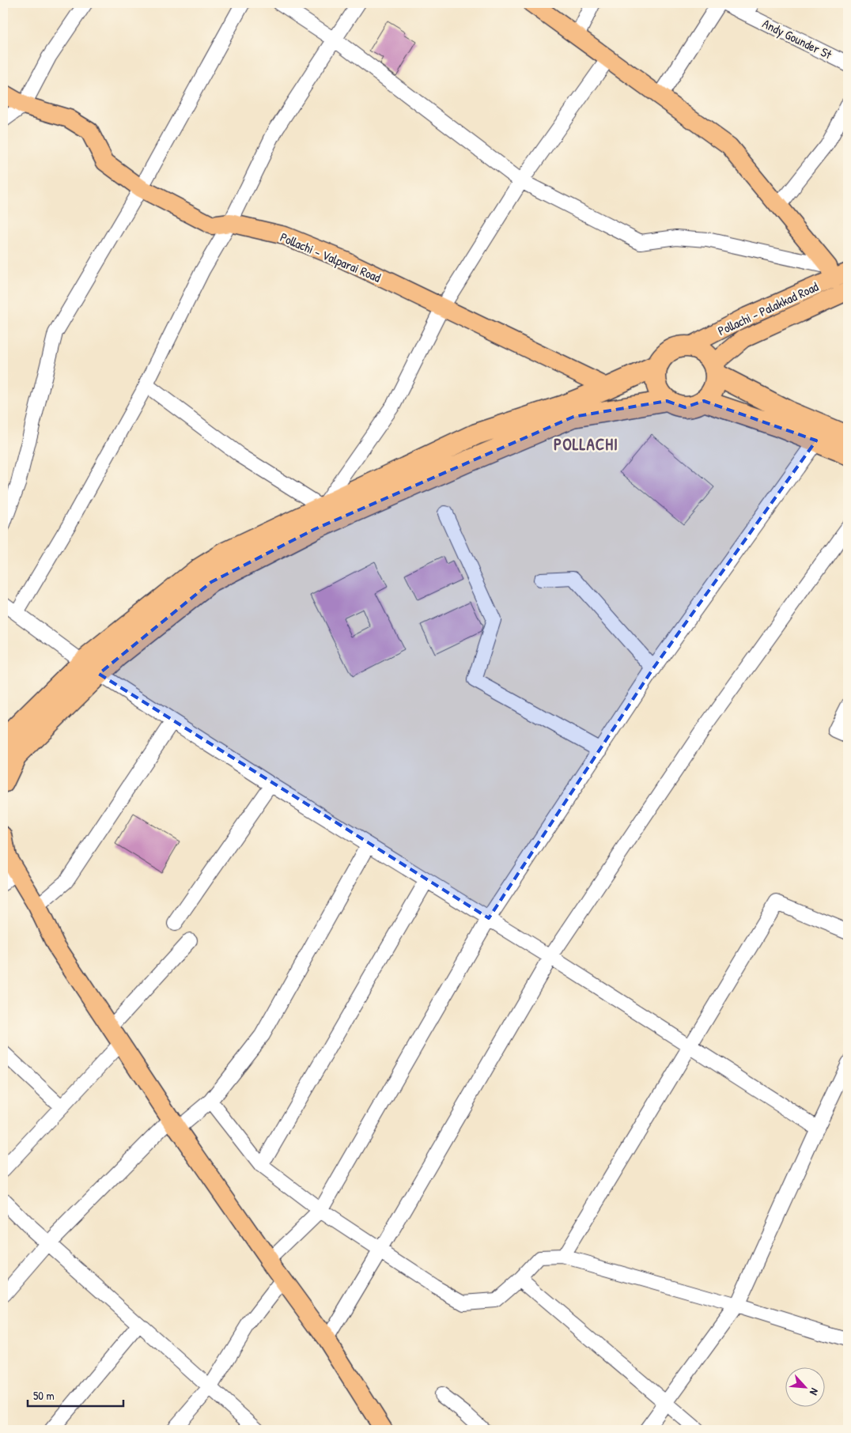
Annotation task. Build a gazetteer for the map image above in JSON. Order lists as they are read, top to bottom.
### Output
{
  "streets": {
    "main road": ["Pollachi - Valparai Road", "Pollachi - Palakkad Road"],
    "street": ["Andy Gounder St"]
  },
  "districts": ["POLLACHI"],
  "scale_bar": "50 m",
  "north": "bottom right"
}
